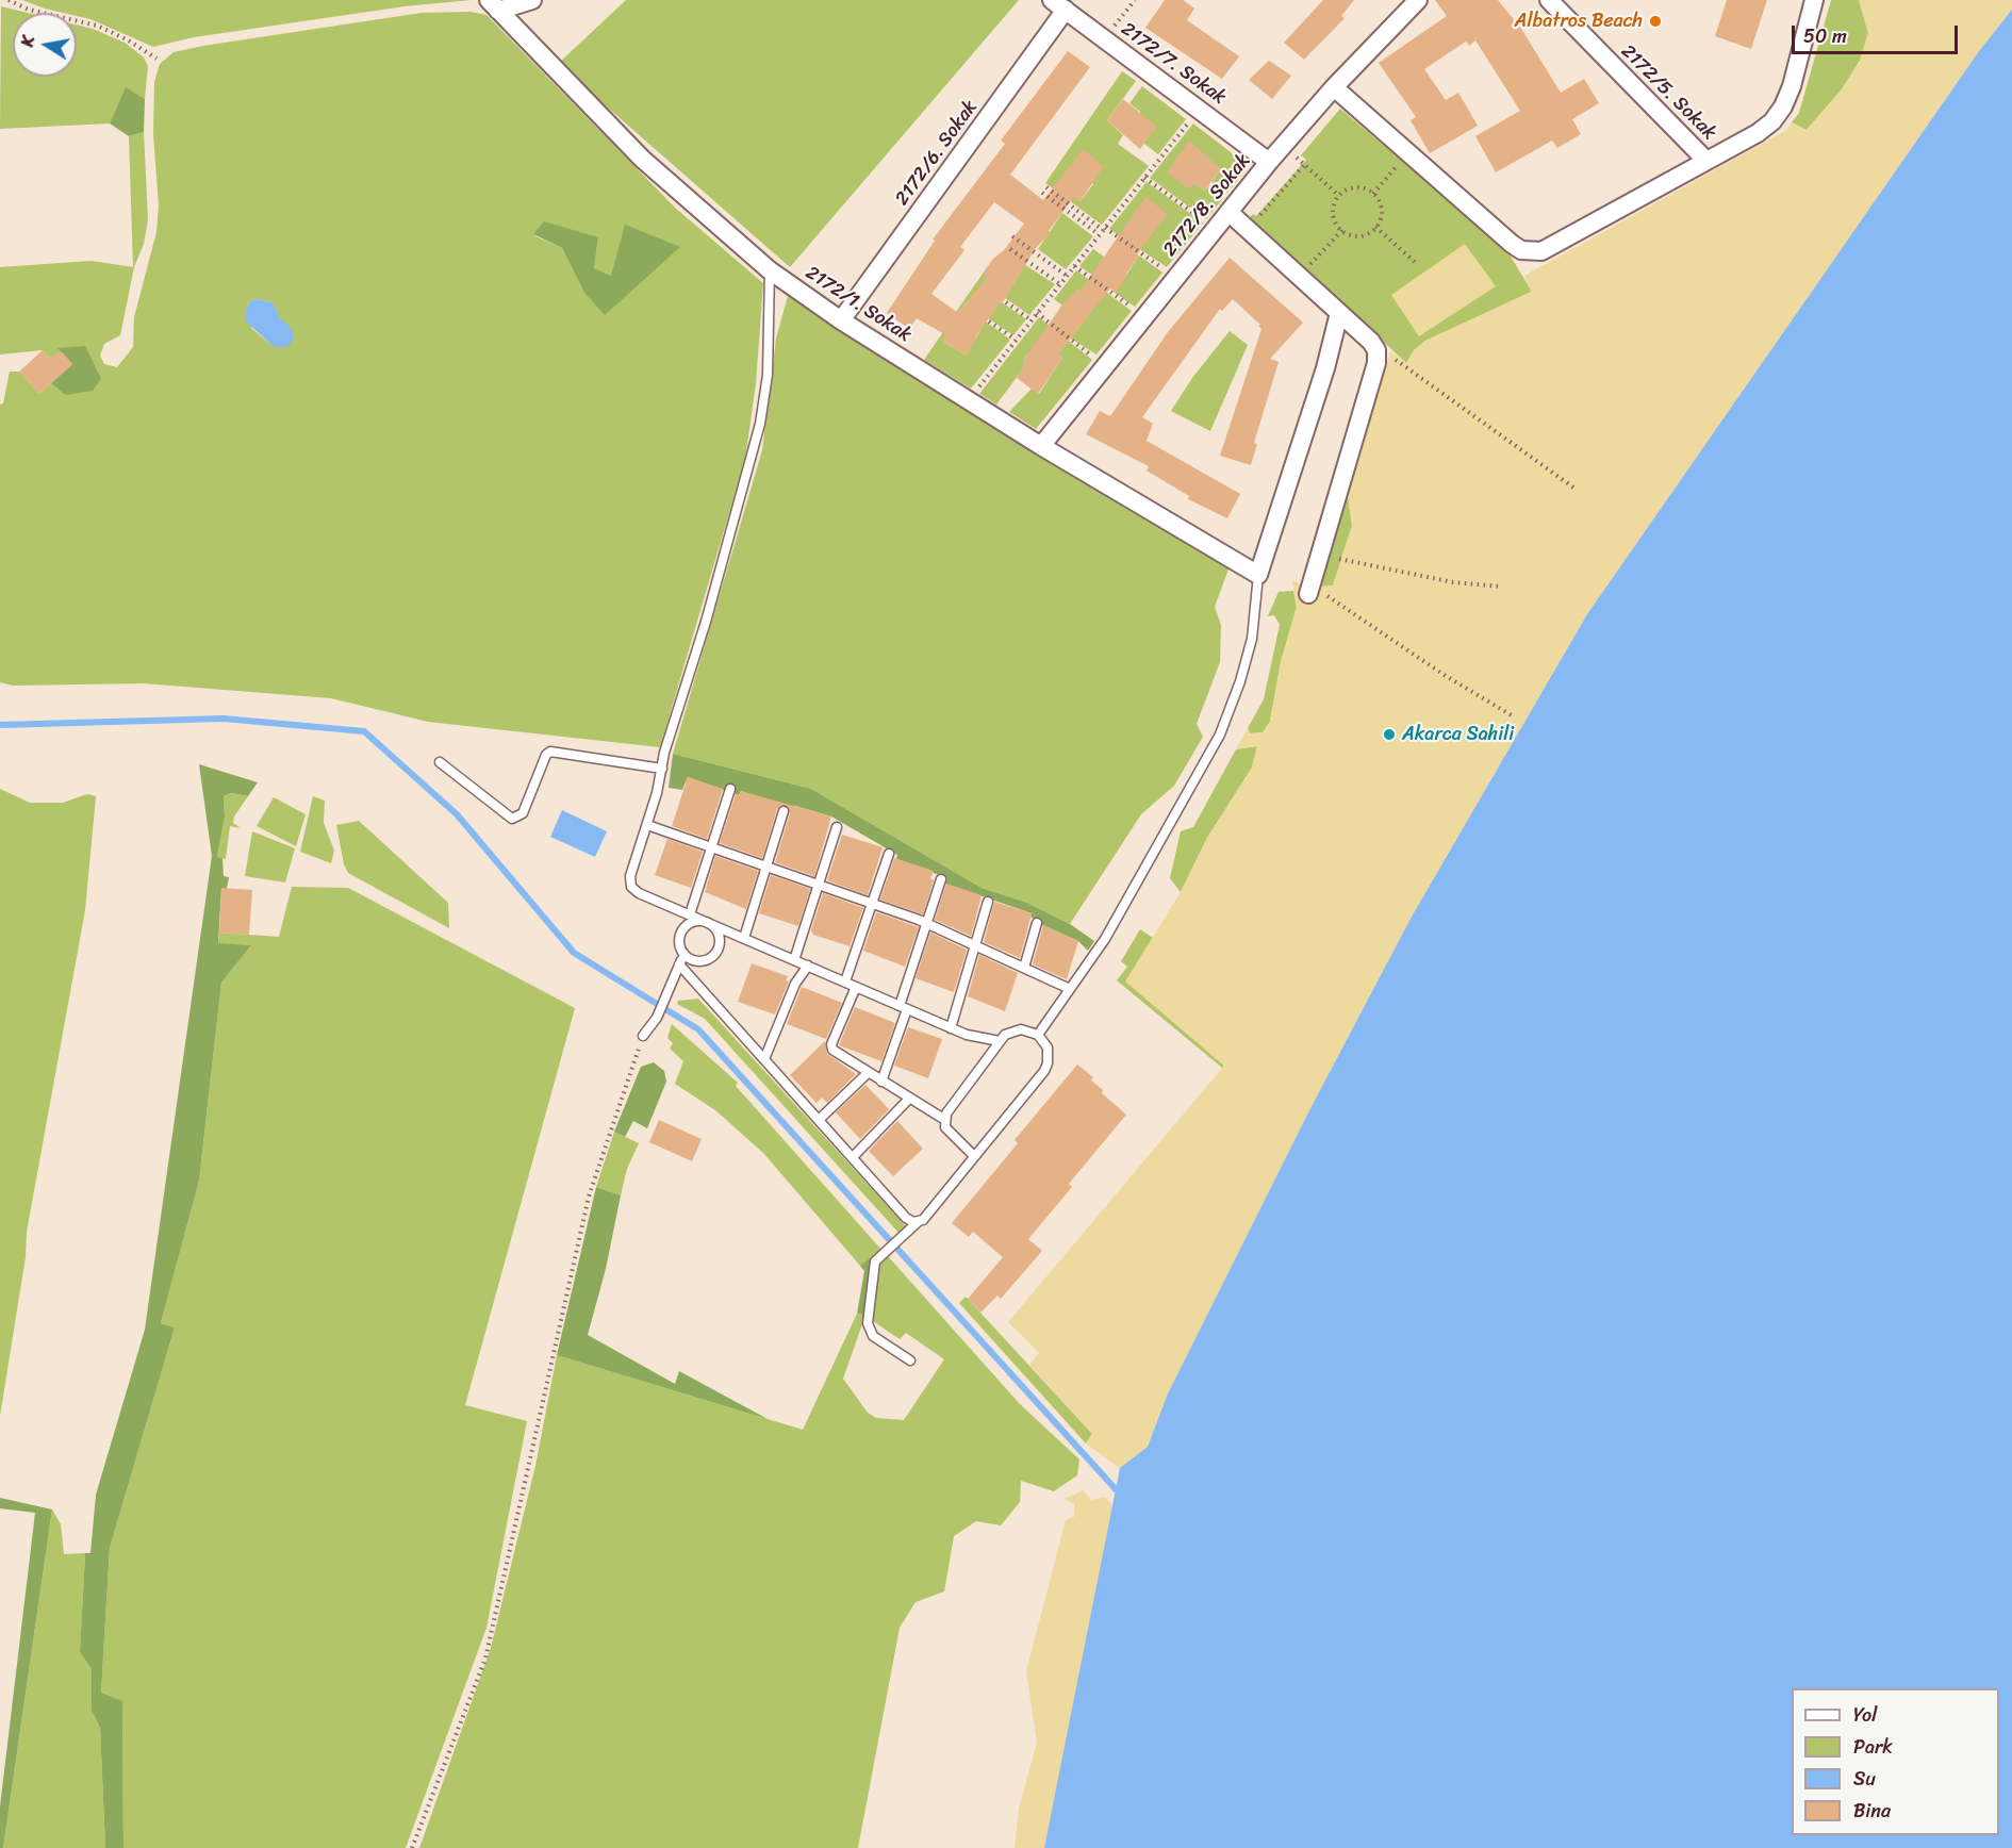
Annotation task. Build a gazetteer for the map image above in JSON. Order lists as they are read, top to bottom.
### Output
{
  "streets": {
    "street": [
      "2172/7. Sokak",
      "2172/5. Sokak",
      "2172/6. Sokak",
      "2172/8. Sokak",
      "2172/1. Sokak"
    ]
  },
  "crossings": [
    ["2172/7. Sokak", "2172/6. Sokak"],
    ["2172/7. Sokak", "2172/8. Sokak"],
    ["2172/6. Sokak", "2172/1. Sokak"],
    ["2172/8. Sokak", "2172/1. Sokak"]
  ],
  "places": ["Albatros Beach", "Akarca Sahili"],
  "legend": [
    "Yol",
    "Park",
    "Su",
    "Bina"
  ],
  "scale_bar": "50 m",
  "north": "left"
}
